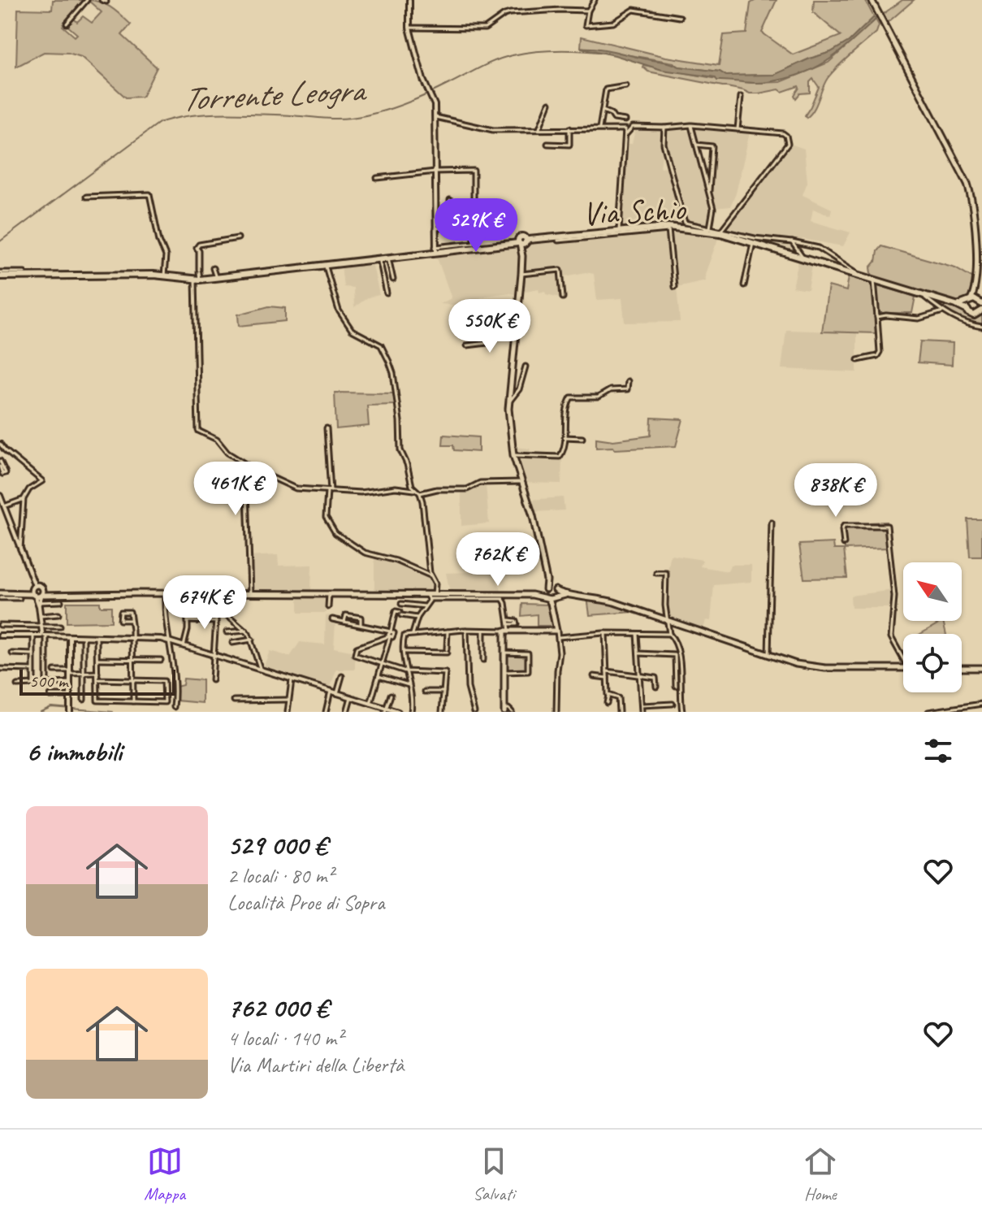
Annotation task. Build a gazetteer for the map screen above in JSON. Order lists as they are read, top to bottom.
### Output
{
  "streets": {
    "main road": ["Via Schio"]
  },
  "water": ["Torrente Leogra"],
  "scale_bar": "500 m",
  "north": "top left",
  "page": {
    "price": [
      "529K €",
      "550K €",
      "461K €",
      "838K €",
      "762K €",
      "674K €"
    ],
    "scale": "500 m",
    "heading": "6 immobili",
    "list": [
      {
        "name": "529 000 €",
        "note": "2 locali · 80 m² · Località Proe di Sopra"
      },
      {
        "name": "762 000 €",
        "note": "4 locali · 140 m² · Via Martiri della Libertà"
      }
    ],
    "tabs": ["Mappa", "Salvati", "Home"]
  }
}
